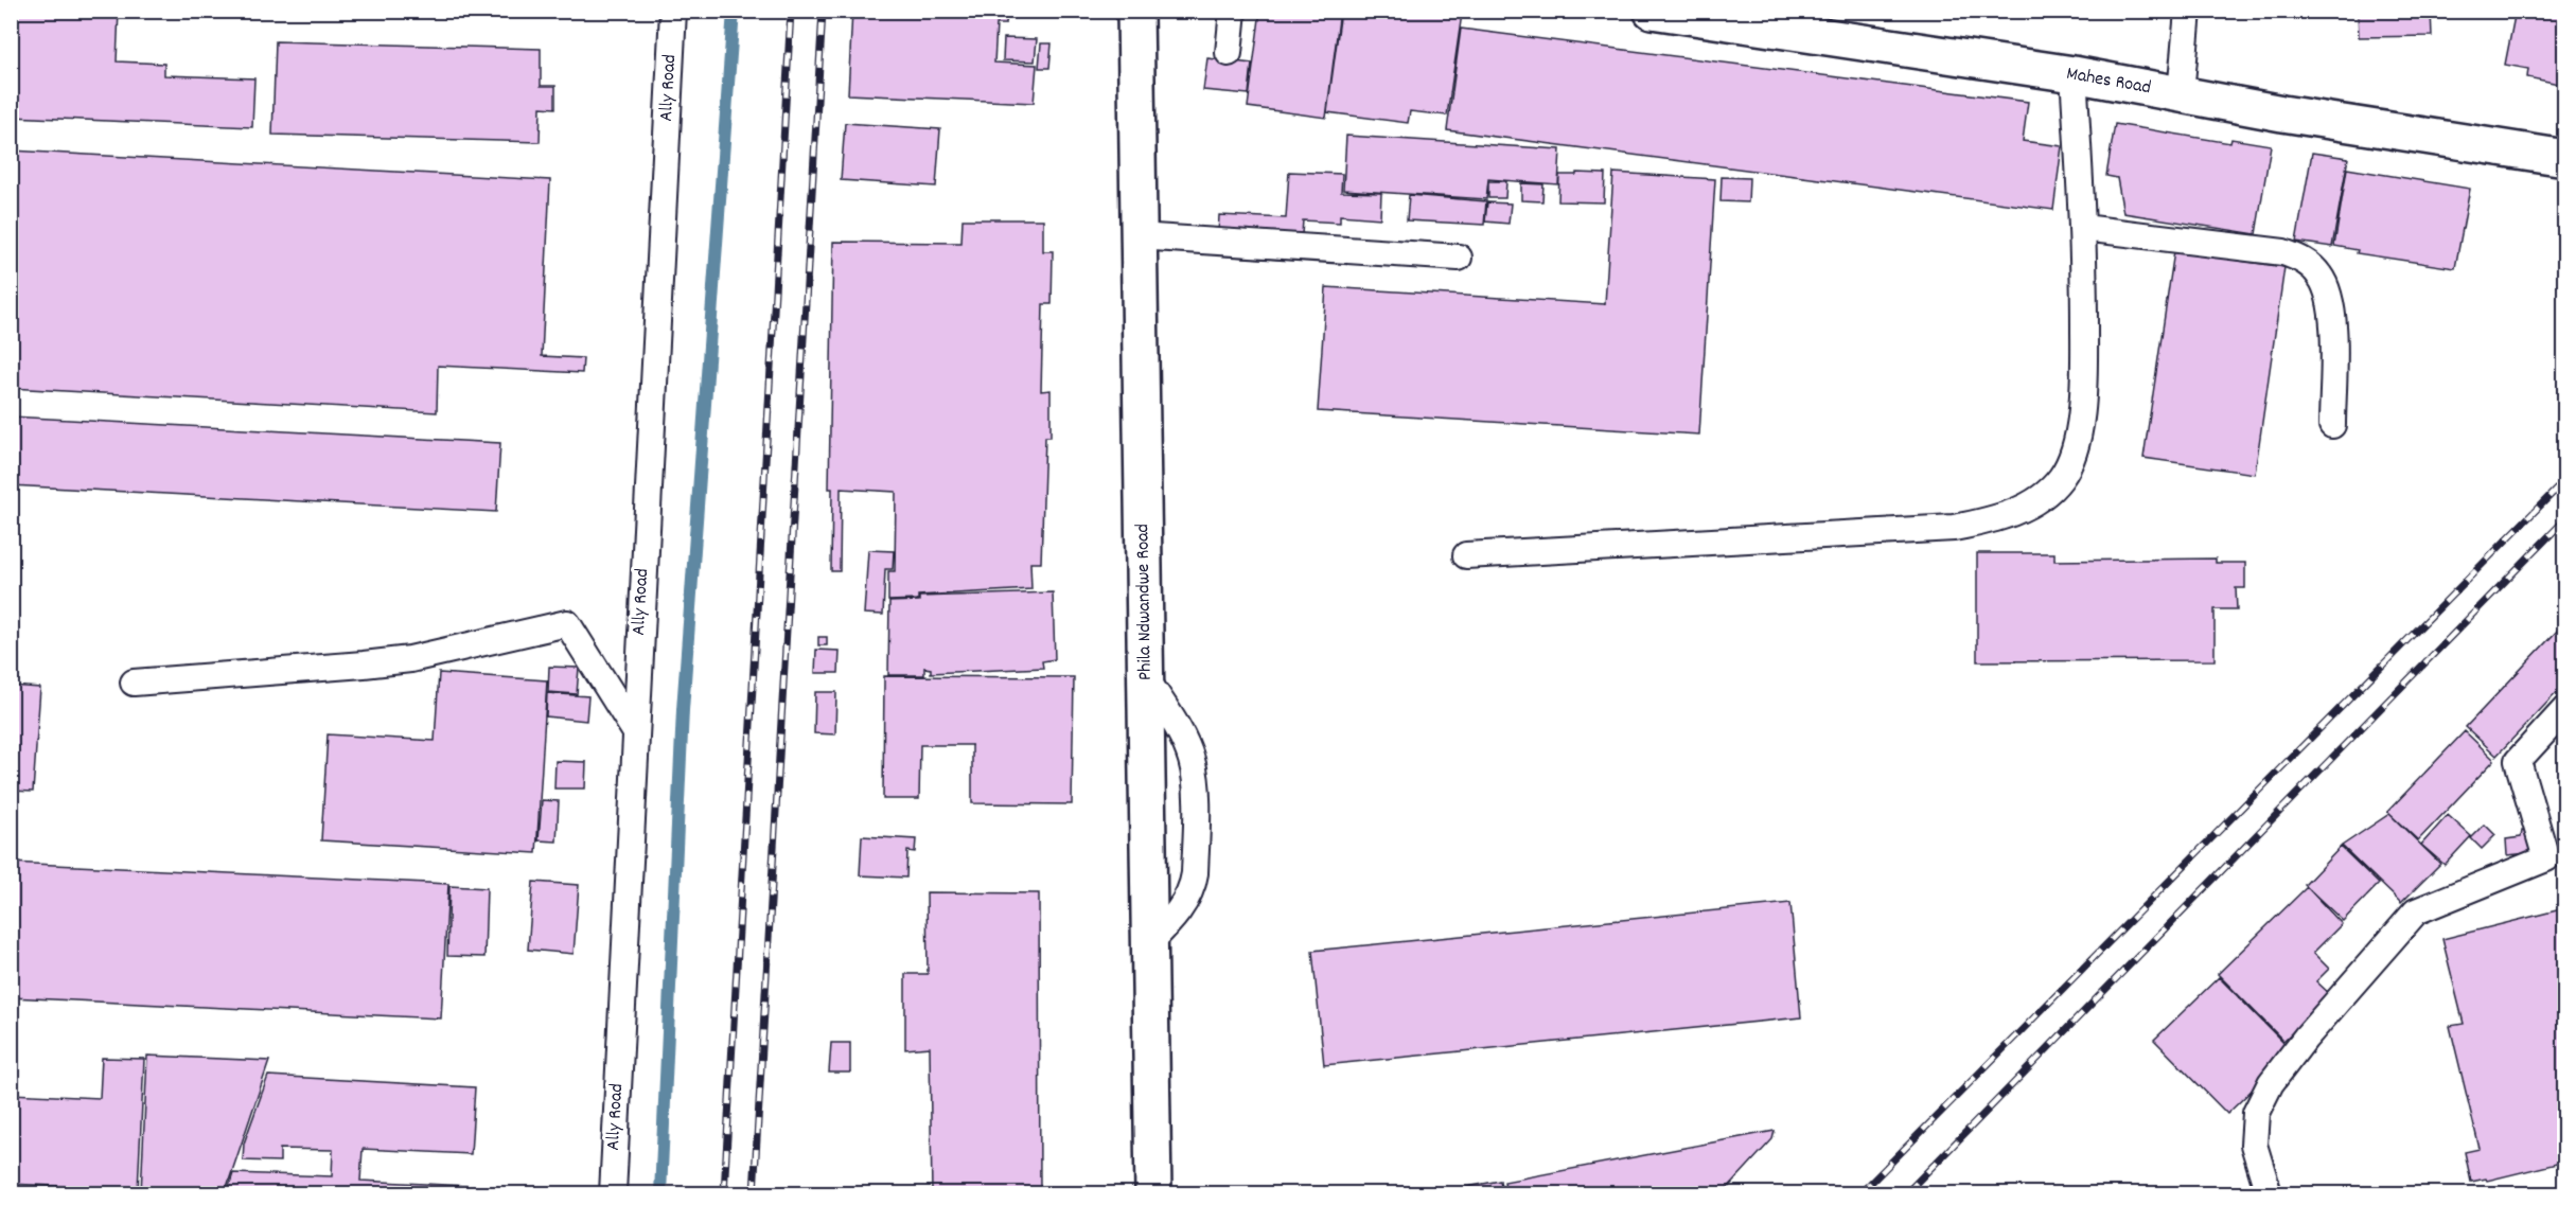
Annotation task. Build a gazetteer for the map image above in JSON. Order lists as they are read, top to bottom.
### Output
{
  "streets": {
    "street": ["Mahes Road", "Phila Ndwandwe Road"],
    "lane": ["Ally Road"]
  }
}
